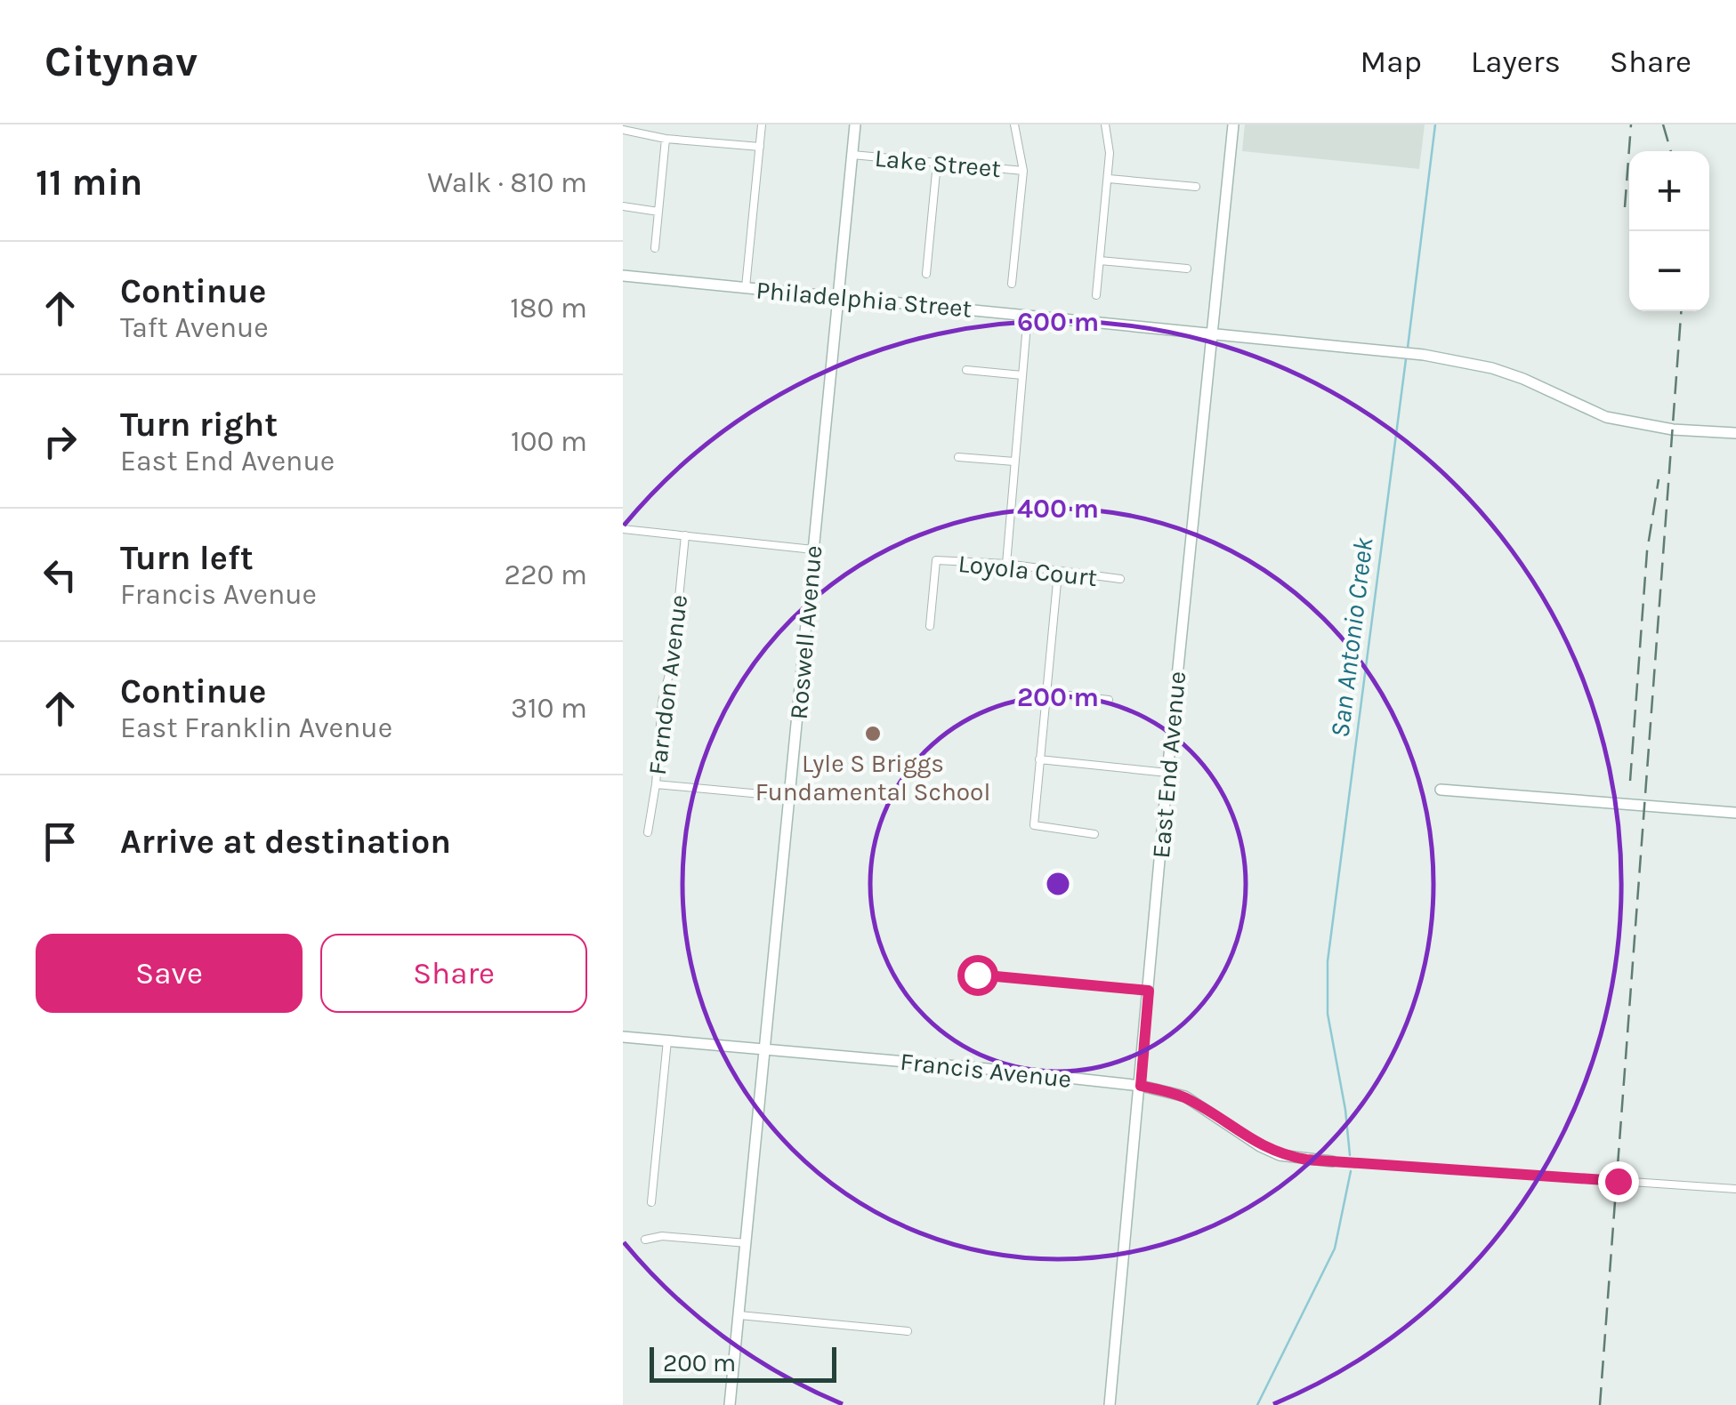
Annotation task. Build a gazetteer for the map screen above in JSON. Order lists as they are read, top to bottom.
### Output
{
  "streets": {
    "street": [
      "Lake Street",
      "Philadelphia Street",
      "Loyola Court",
      "Roswell Avenue",
      "Farndon Avenue",
      "East End Avenue",
      "Francis Avenue"
    ]
  },
  "crossings": [
    ["Lake Street", "Roswell Avenue"],
    ["Philadelphia Street", "Roswell Avenue"],
    ["Philadelphia Street", "East End Avenue"],
    ["Roswell Avenue", "Francis Avenue"],
    ["East End Avenue", "Francis Avenue"]
  ],
  "water": ["San Antonio Creek"],
  "places": ["Lyle S Briggs Fundamental School"],
  "scale_bar": "200 m",
  "page": {
    "header": "Citynav",
    "nav": ["Map", "Layers", "Share"],
    "heading": ["11 min", "Walk · 810 m"],
    "map_buttons": ["+", "−"],
    "list": [
      ["Continue", "Taft Avenue", "180 m"],
      ["Turn right", "East End Avenue", "100 m"],
      ["Turn left", "Francis Avenue", "220 m"],
      ["Continue", "East Franklin Avenue", "310 m"],
      "Arrive at destination"
    ],
    "buttons": ["Save", "Share"],
    "scale": "200 m"
  },
  "rings": ["600 m", "400 m", "200 m"]
}
